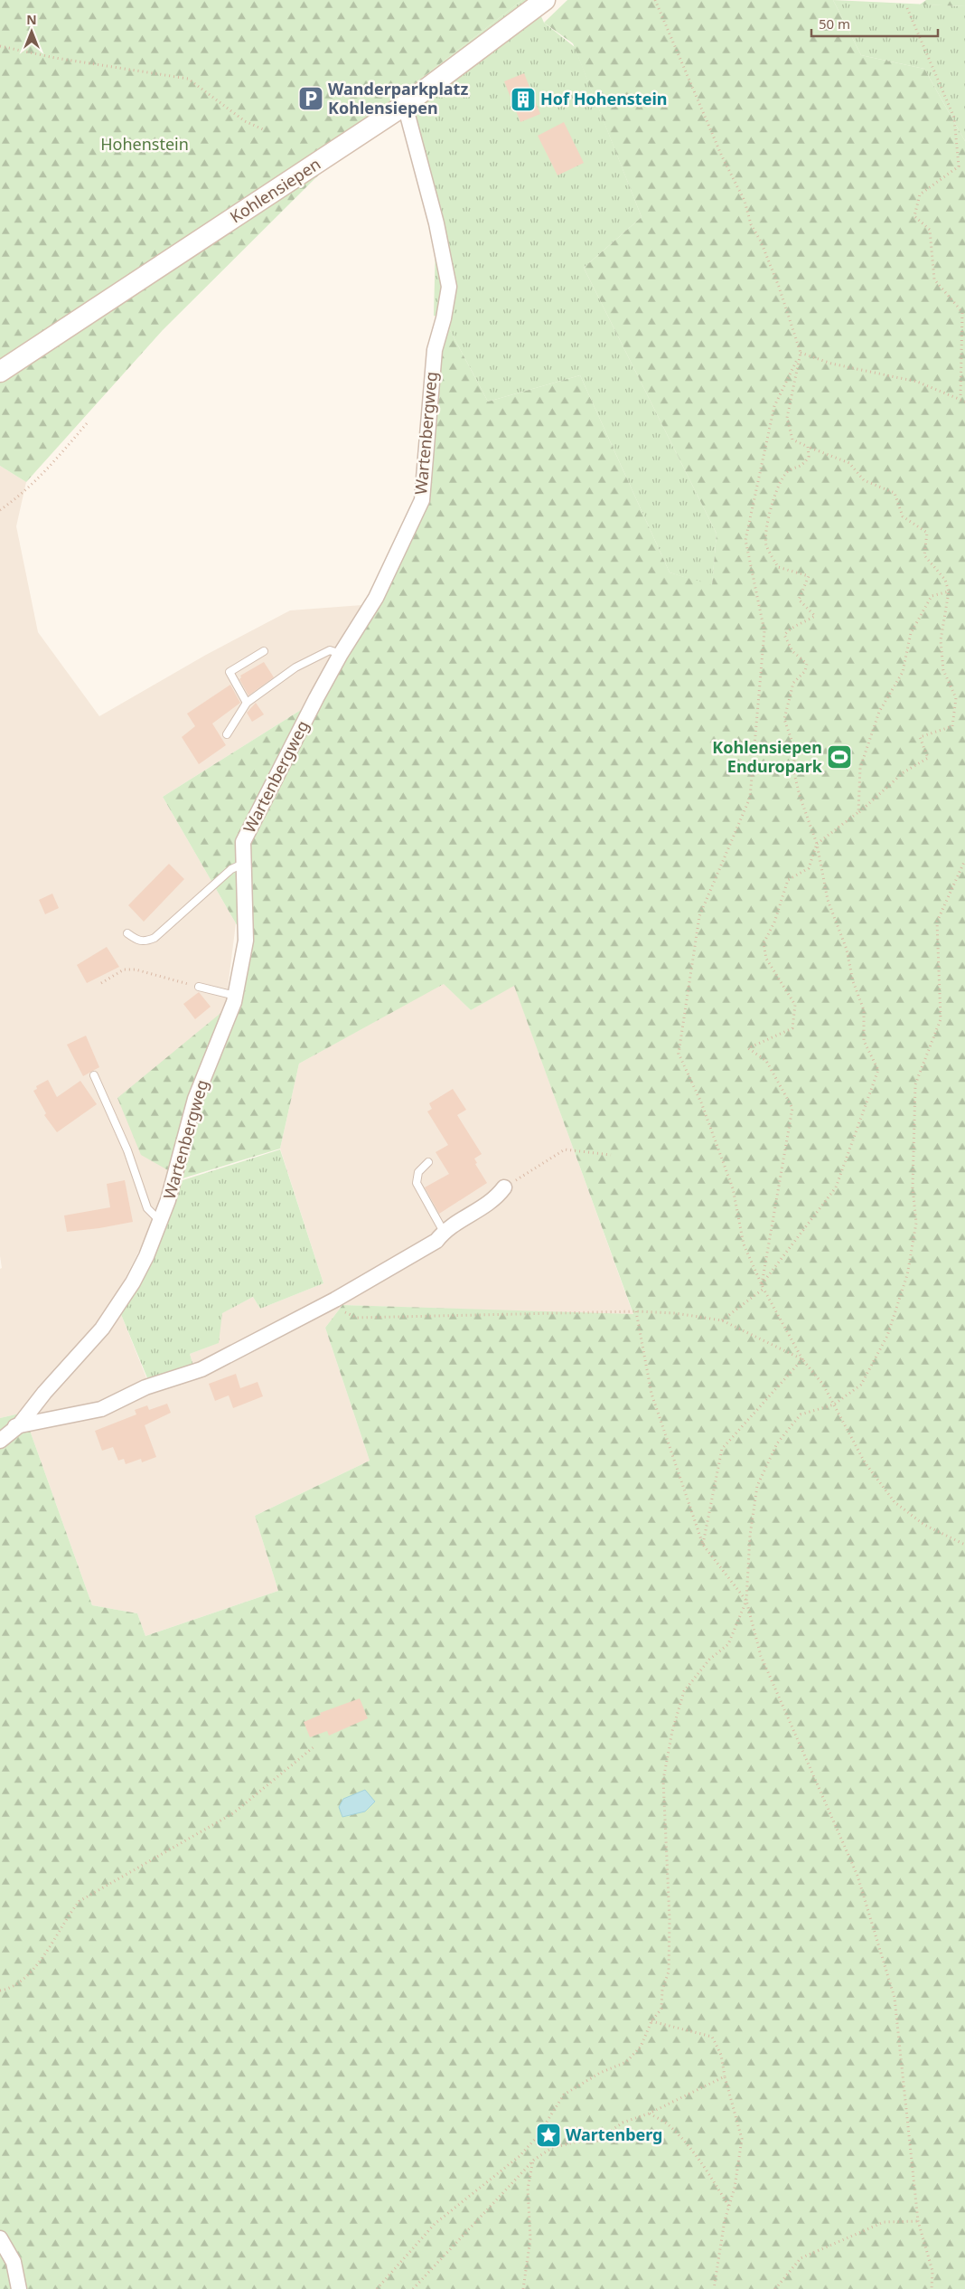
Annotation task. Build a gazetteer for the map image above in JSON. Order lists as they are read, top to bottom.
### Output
{
  "streets": {
    "street": ["Kohlensiepen", "Wartenbergweg"]
  },
  "crossings": [
    ["Kohlensiepen", "Wartenbergweg"]
  ],
  "parks": ["Hohenstein"],
  "places": {
    "parking": ["Wanderparkplatz Kohlensiepen"],
    "building": ["Hof Hohenstein"],
    "sports": ["Kohlensiepen Enduropark"],
    "place": ["Wartenberg"]
  },
  "scale_bar": "50 m",
  "north": "top"
}
